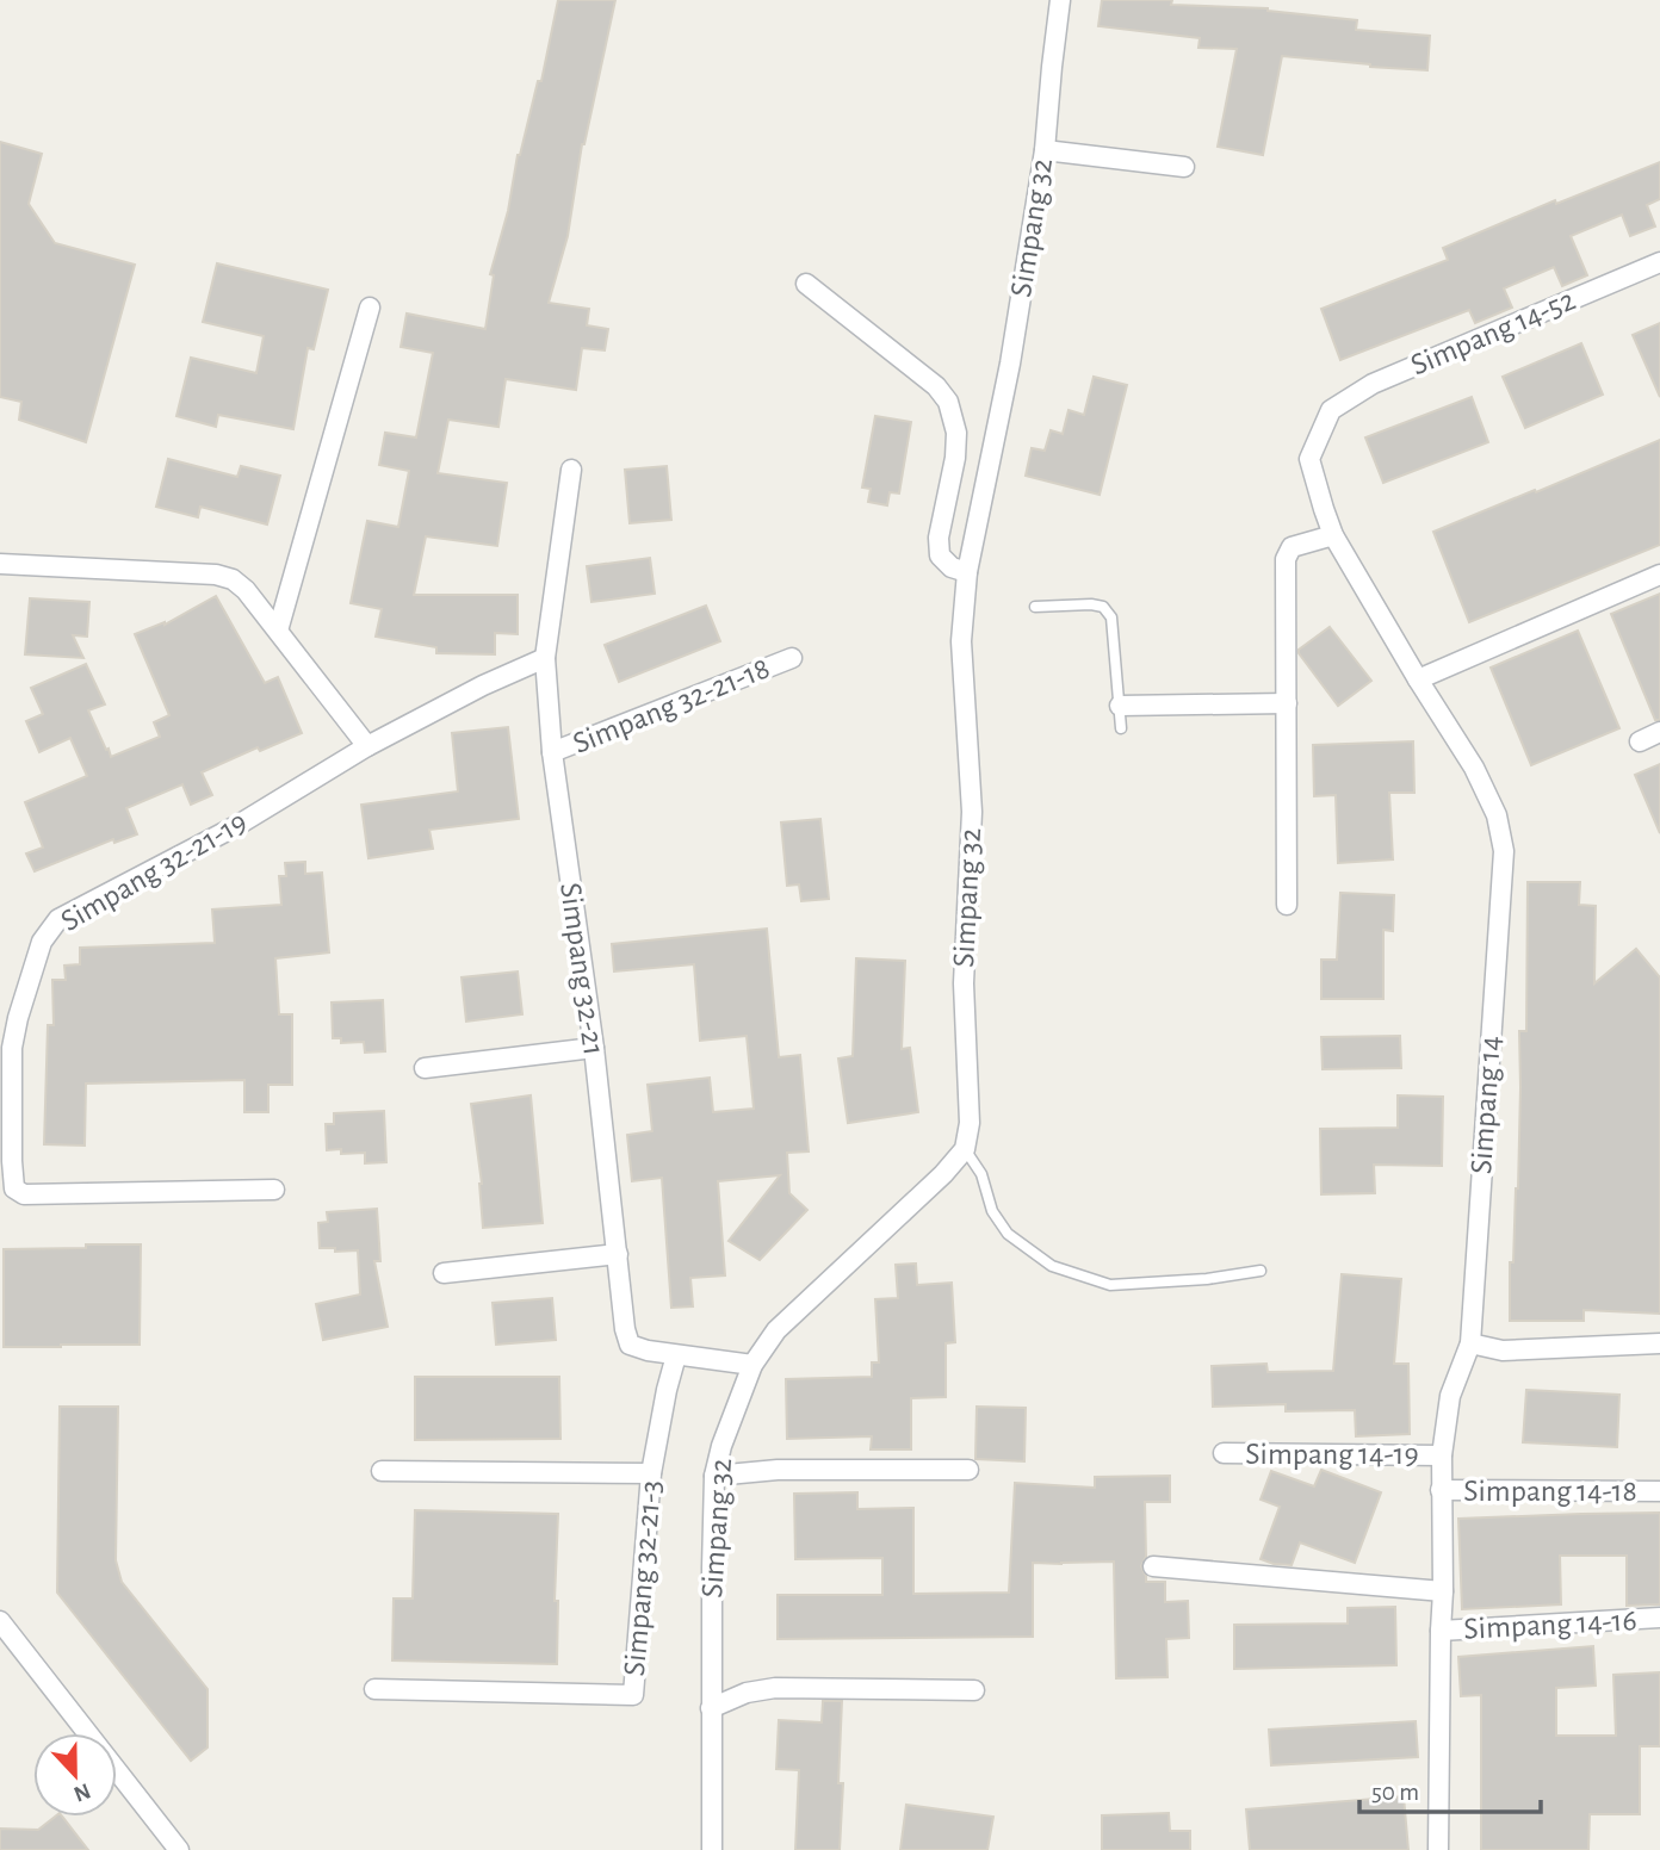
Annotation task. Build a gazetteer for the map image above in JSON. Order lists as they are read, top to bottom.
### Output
{
  "streets": {
    "street": [
      "Simpang 32",
      "Simpang 14-52",
      "Simpang 32-21-18",
      "Simpang 32-21-19",
      "Simpang 32-21",
      "Simpang 14",
      "Simpang 14-19",
      "Simpang 14-18",
      "Simpang 32-21-3",
      "Simpang 14-16"
    ]
  },
  "crossings": [
    ["Simpang 32", "Simpang 32-21"],
    ["Simpang 14-52", "Simpang 14"],
    ["Simpang 32-21-18", "Simpang 32-21"],
    ["Simpang 32-21-19", "Simpang 32-21"],
    ["Simpang 32-21", "Simpang 32-21-3"],
    ["Simpang 14", "Simpang 14-19"],
    ["Simpang 14", "Simpang 14-18"],
    ["Simpang 14", "Simpang 14-16"]
  ],
  "scale_bar": "50 m",
  "north": "bottom"
}
